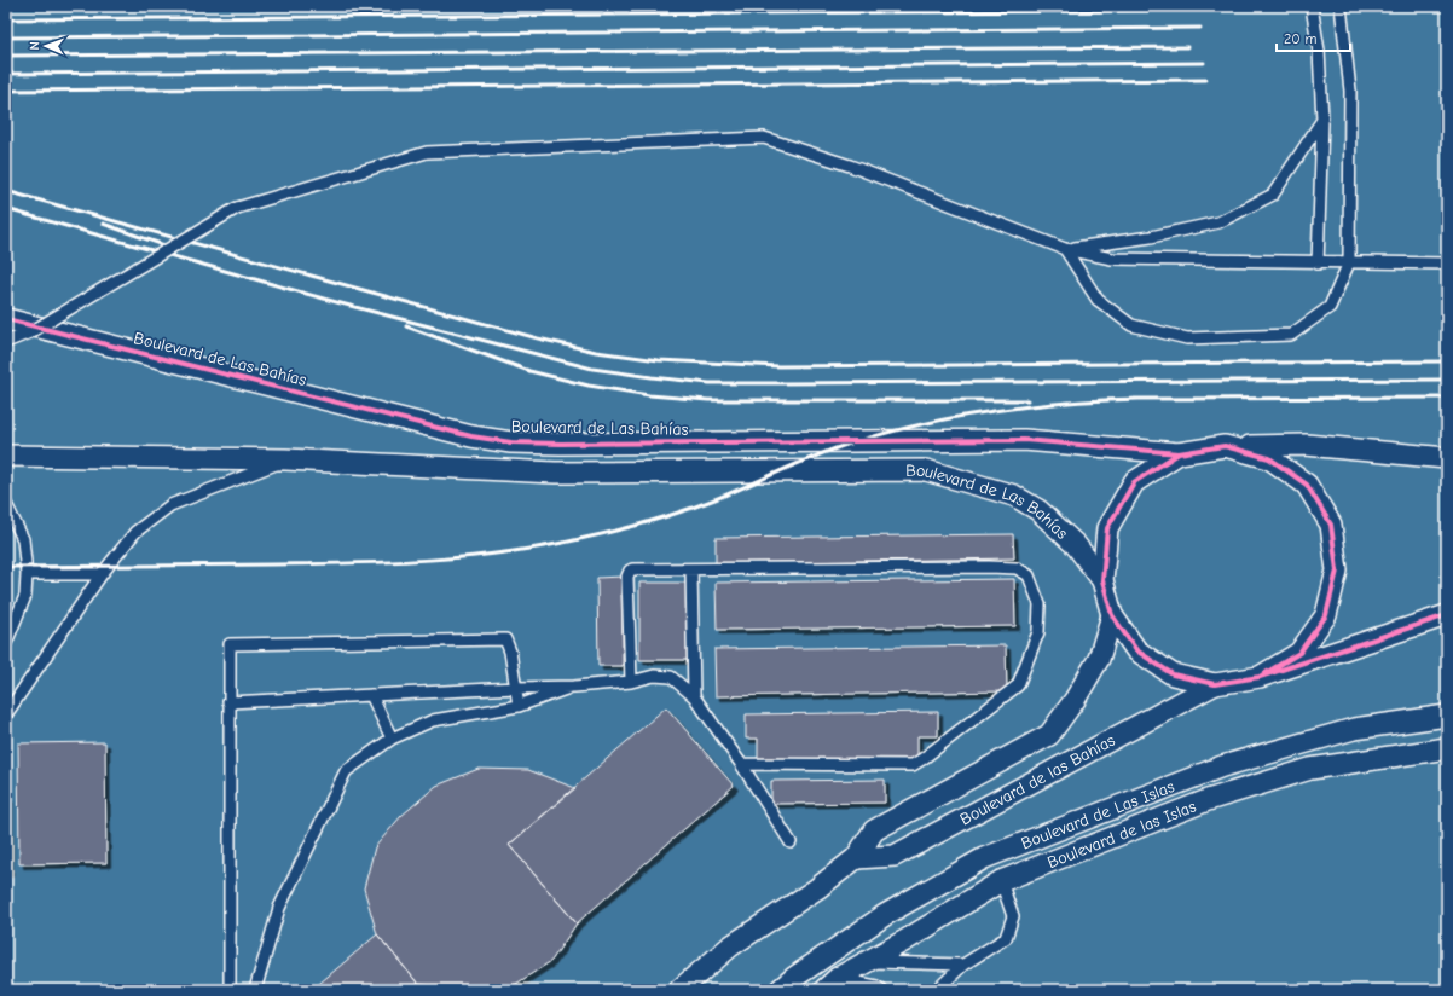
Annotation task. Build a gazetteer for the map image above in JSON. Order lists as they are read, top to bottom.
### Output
{
  "streets": {
    "street": [
      "Boulevard de Las Bahías",
      "Boulevard de las Bahías",
      "Boulevard de Las Islas",
      "Boulevard de las Islas"
    ]
  },
  "scale_bar": "20 m",
  "north": "left"
}
